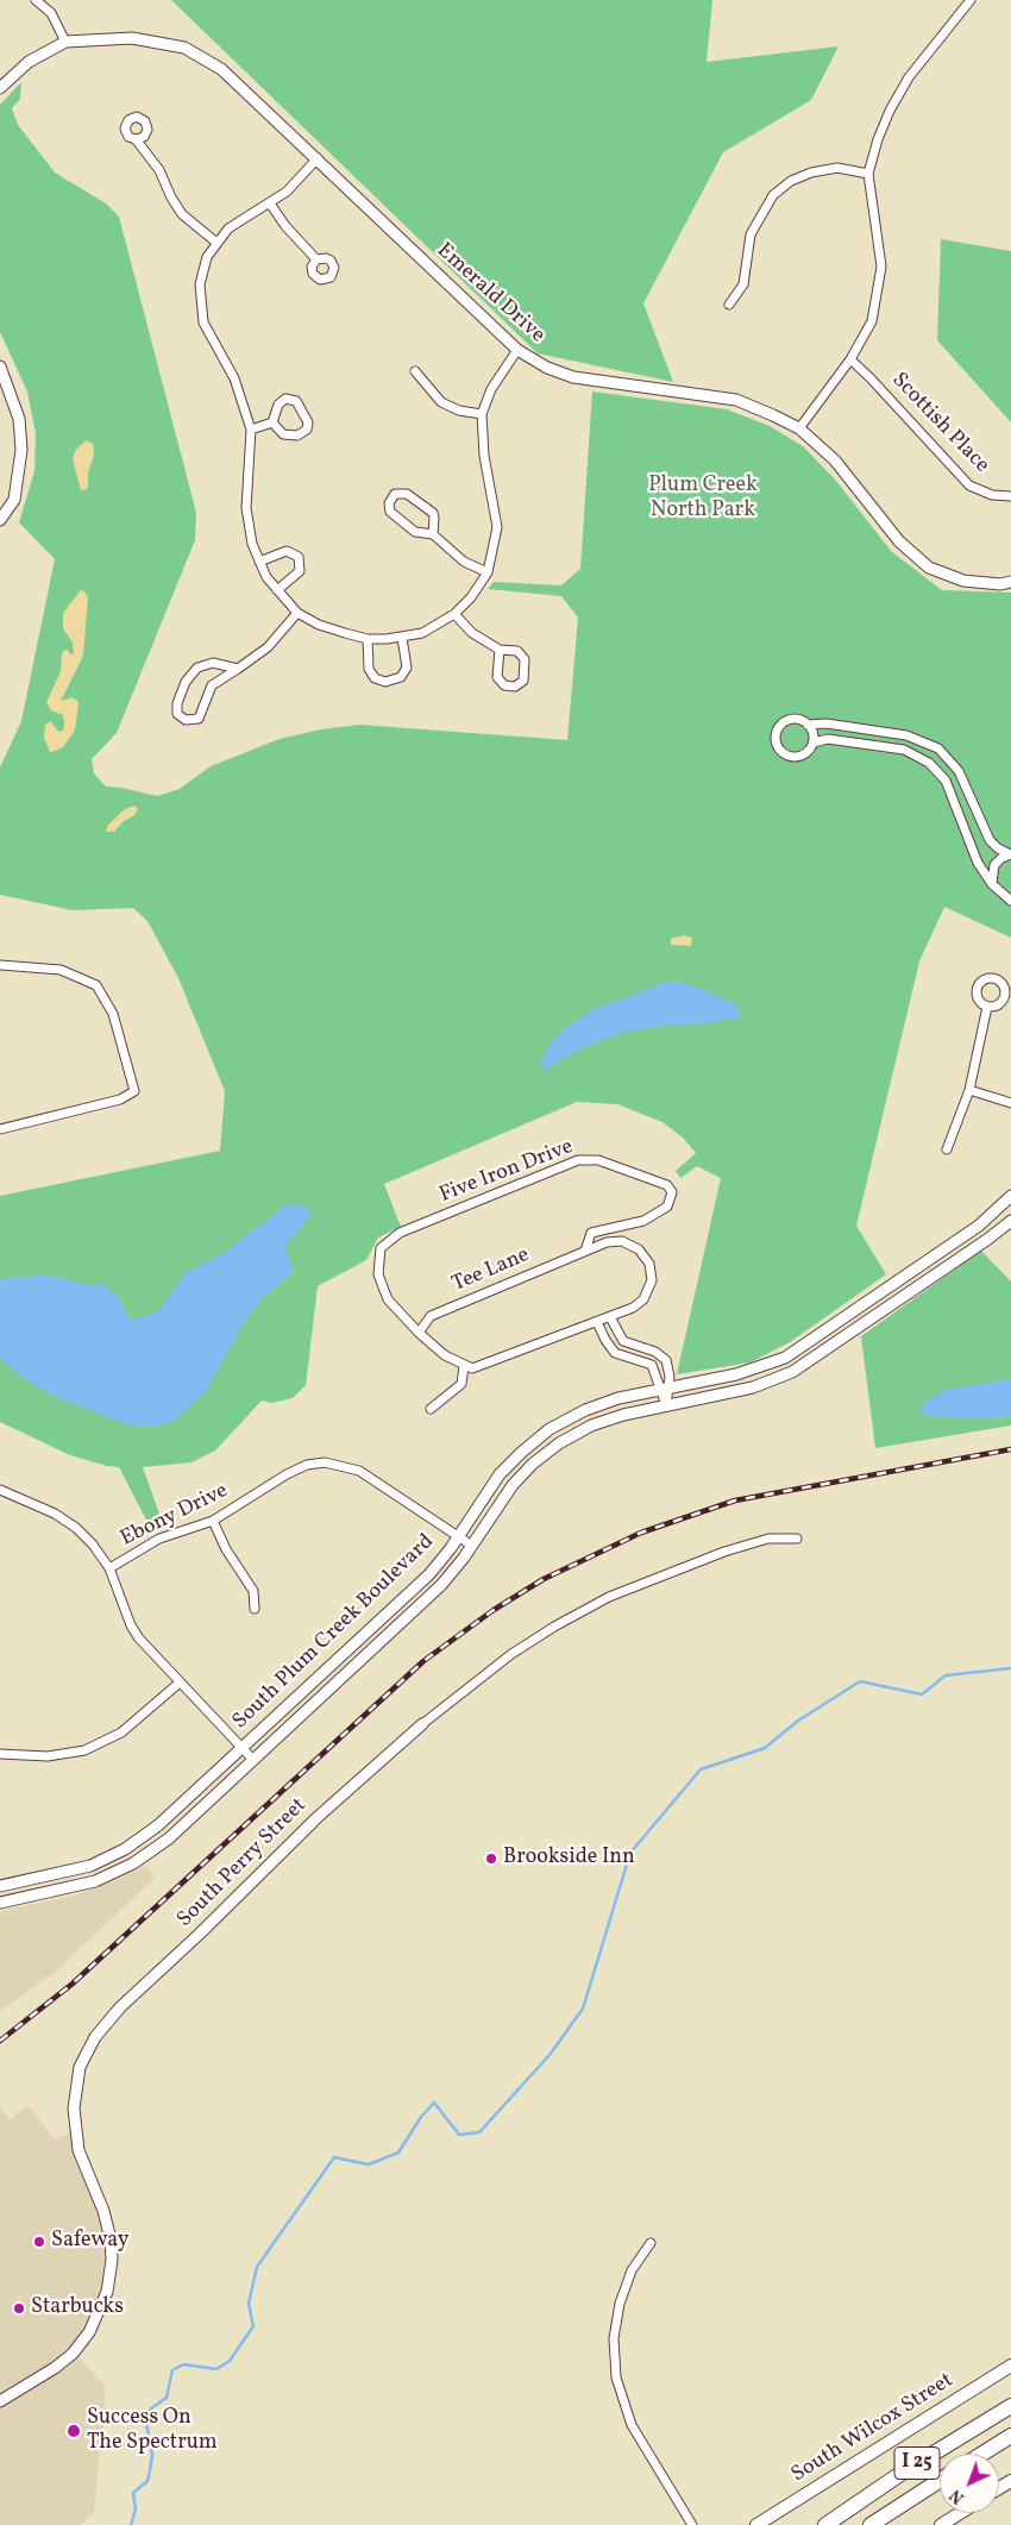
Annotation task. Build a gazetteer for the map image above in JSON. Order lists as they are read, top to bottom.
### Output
{
  "streets": {
    "highway": ["I 25"],
    "main road": ["South Wilcox Street"],
    "street": [
      "Emerald Drive",
      "Scottish Place",
      "Five Iron Drive",
      "Tee Lane",
      "Ebony Drive",
      "South Plum Creek Boulevard",
      "South Perry Street"
    ]
  },
  "crossings": [
    ["Five Iron Drive", "Tee Lane"],
    ["Ebony Drive", "South Plum Creek Boulevard"]
  ],
  "parks": ["Plum Creek North Park"],
  "places": [
    "Brookside Inn",
    "Safeway",
    "Starbucks",
    "Success On The Spectrum"
  ],
  "north": "bottom left"
}
